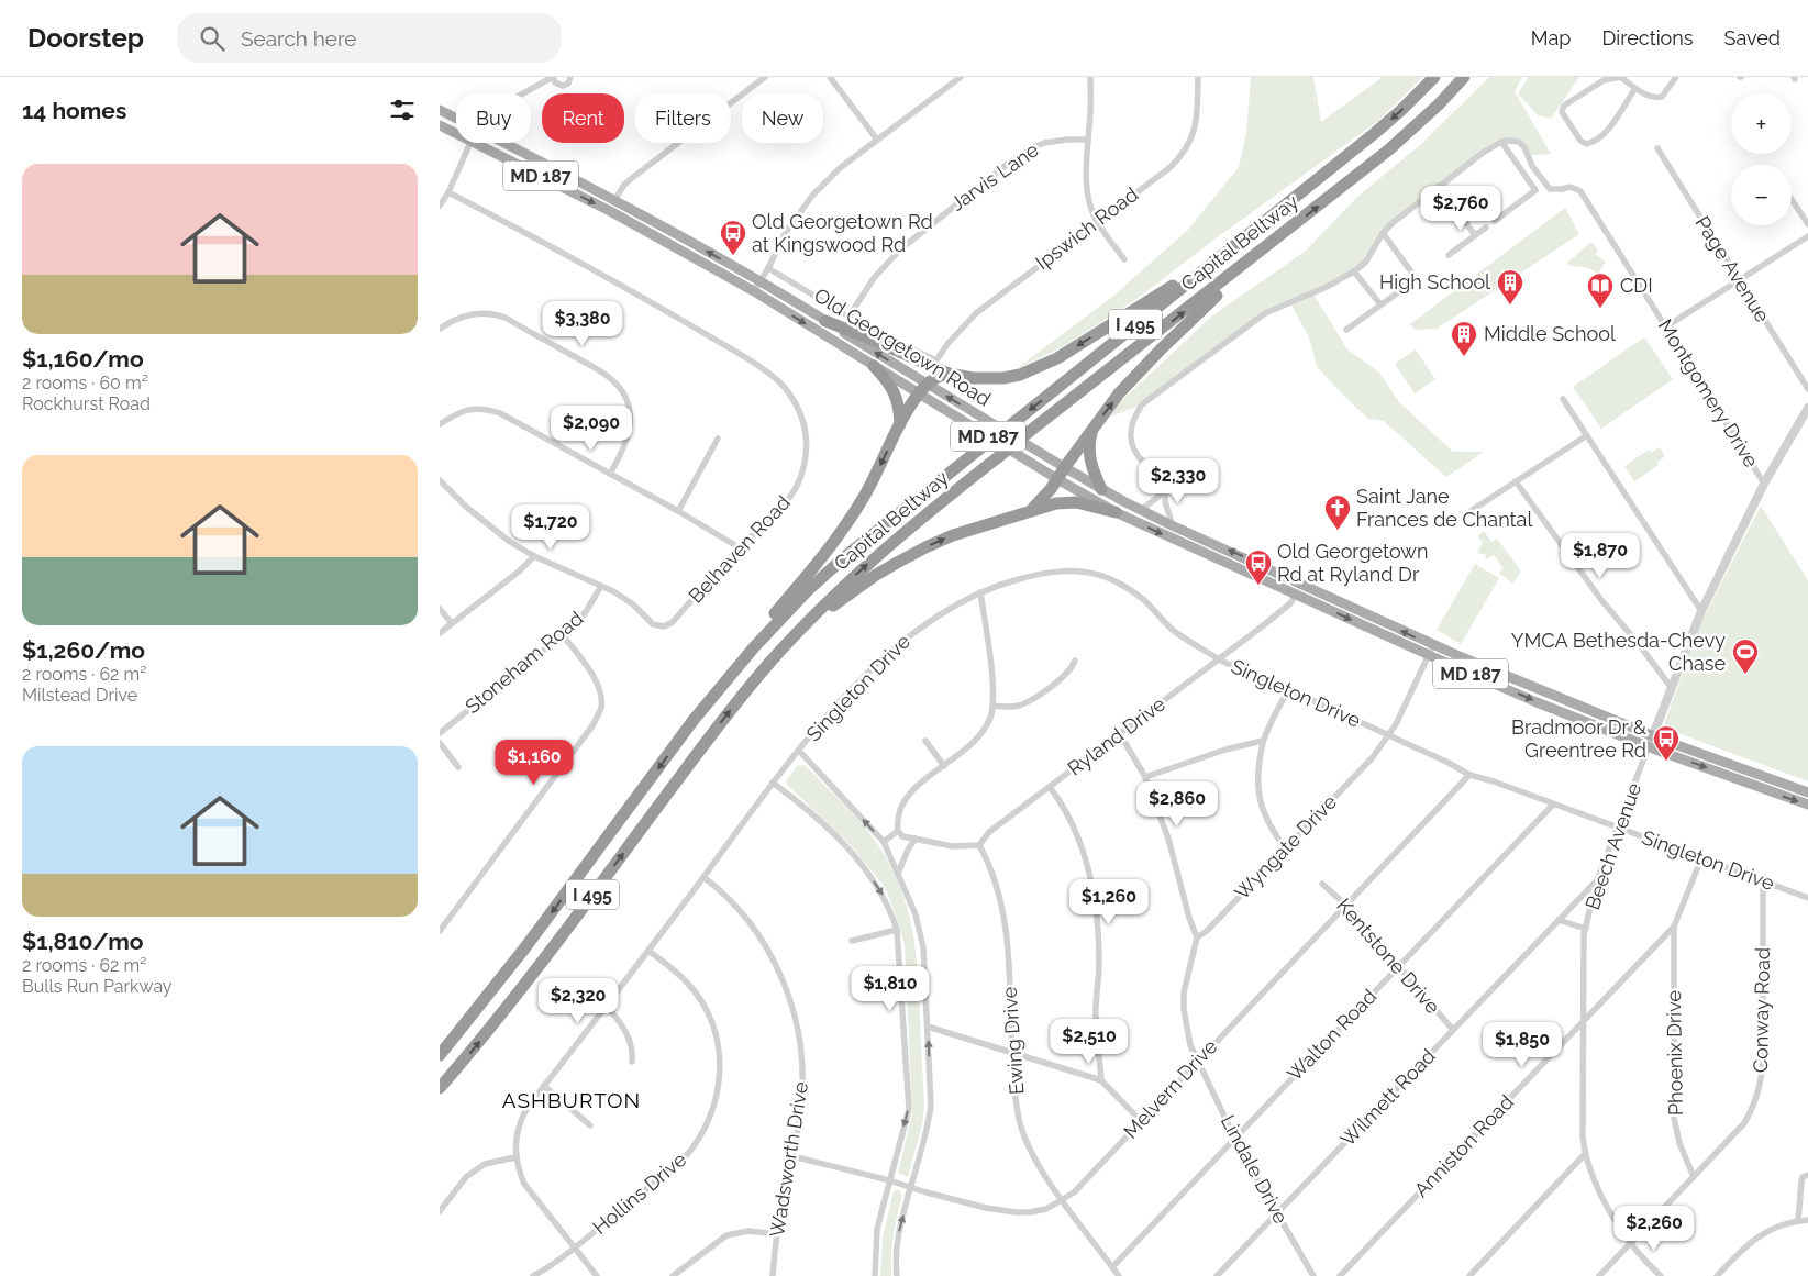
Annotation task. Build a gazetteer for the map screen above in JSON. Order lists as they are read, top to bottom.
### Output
{
  "streets": {
    "highway": ["Capital Beltway", "I 495"],
    "main road": ["MD 187", "Old Georgetown Road"],
    "street": [
      "Jarvis Lane",
      "Ipswich Road",
      "Page Avenue",
      "Montgomery Drive",
      "Belhaven Road",
      "Stoneham Road",
      "Singleton Drive",
      "Ryland Drive",
      "Beech Avenue",
      "Wyngate Drive",
      "Kentstone Drive",
      "Conway Road",
      "Walton Road",
      "Ewing Drive",
      "Phoenix Drive",
      "Melvern Drive",
      "Wilmett Road",
      "Anniston Road",
      "Wadsworth Drive",
      "Lindale Drive",
      "Hollins Drive"
    ]
  },
  "crossings": [
    ["Jarvis Lane", "Old Georgetown Road"],
    ["Ipswich Road", "Old Georgetown Road"],
    ["Old Georgetown Road", "Ryland Drive"],
    ["Old Georgetown Road", "Beech Avenue"],
    ["Old Georgetown Road", "Wyngate Drive"],
    ["Montgomery Drive", "Beech Avenue"],
    ["Belhaven Road", "Stoneham Road"],
    ["Singleton Drive", "Ryland Drive"],
    ["Singleton Drive", "Beech Avenue"],
    ["Singleton Drive", "Wyngate Drive"],
    ["Singleton Drive", "Conway Road"],
    ["Singleton Drive", "Walton Road"],
    ["Singleton Drive", "Melvern Drive"],
    ["Singleton Drive", "Anniston Road"],
    ["Singleton Drive", "Wadsworth Drive"],
    ["Singleton Drive", "Hollins Drive"],
    ["Ryland Drive", "Ewing Drive"],
    ["Beech Avenue", "Conway Road"],
    ["Beech Avenue", "Wilmett Road"],
    ["Beech Avenue", "Anniston Road"],
    ["Kentstone Drive", "Walton Road"],
    ["Kentstone Drive", "Melvern Drive"],
    ["Kentstone Drive", "Wilmett Road"],
    ["Conway Road", "Phoenix Drive"],
    ["Walton Road", "Ewing Drive"],
    ["Walton Road", "Lindale Drive"],
    ["Ewing Drive", "Melvern Drive"],
    ["Phoenix Drive", "Anniston Road"],
    ["Melvern Drive", "Wadsworth Drive"],
    ["Melvern Drive", "Lindale Drive"],
    ["Wilmett Road", "Lindale Drive"]
  ],
  "districts": ["ASHBURTON"],
  "places": {
    "bus stop": ["Old Georgetown Rd at Kingswood Rd", "Old Georgetown Rd at Ryland Dr", "Bradmoor Dr & Greentree Rd"],
    "building": ["High School", "Middle School"],
    "library": ["CDI"],
    "church": ["Saint Jane Frances de Chantal"],
    "sports": ["YMCA Bethesda-Chevy Chase"]
  },
  "page": {
    "header": "Doorstep",
    "search": "Search here",
    "nav": ["Map", "Directions", "Saved"],
    "heading": "14 homes",
    "map_buttons": ["+", "−"],
    "chip": [
      "Buy",
      "Rent",
      "Filters",
      "New"
    ],
    "list": [
      {
        "name": "$1,160/mo",
        "note": "2 rooms · 60 m² · Rockhurst Road"
      },
      {
        "name": "$1,260/mo",
        "note": "2 rooms · 62 m² · Milstead Drive"
      },
      {
        "name": "$1,810/mo",
        "note": "2 rooms · 62 m² · Bulls Run Parkway"
      }
    ],
    "price": [
      "$2,760",
      "$3,380",
      "$2,090",
      "$2,330",
      "$1,720",
      "$1,870",
      "$1,160",
      "$2,860",
      "$1,260",
      "$1,810",
      "$2,320",
      "$2,510",
      "$1,850",
      "$2,260"
    ]
  }
}
